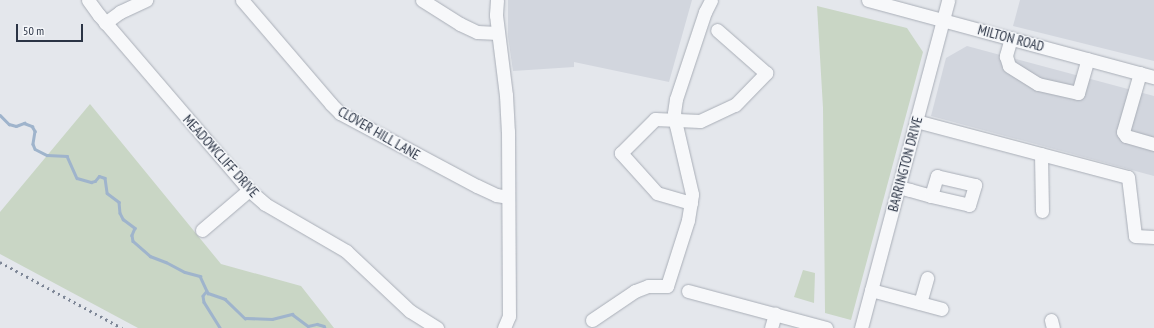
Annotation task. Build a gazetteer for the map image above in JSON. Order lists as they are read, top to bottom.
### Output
{
  "streets": {
    "street": [
      "MILTON ROAD",
      "CLOVER HILL LANE",
      "MEADOWCLIFF DRIVE",
      "BARRINGTON DRIVE"
    ]
  },
  "crossings": [
    ["MILTON ROAD", "BARRINGTON DRIVE"]
  ],
  "scale_bar": "50 m"
}
